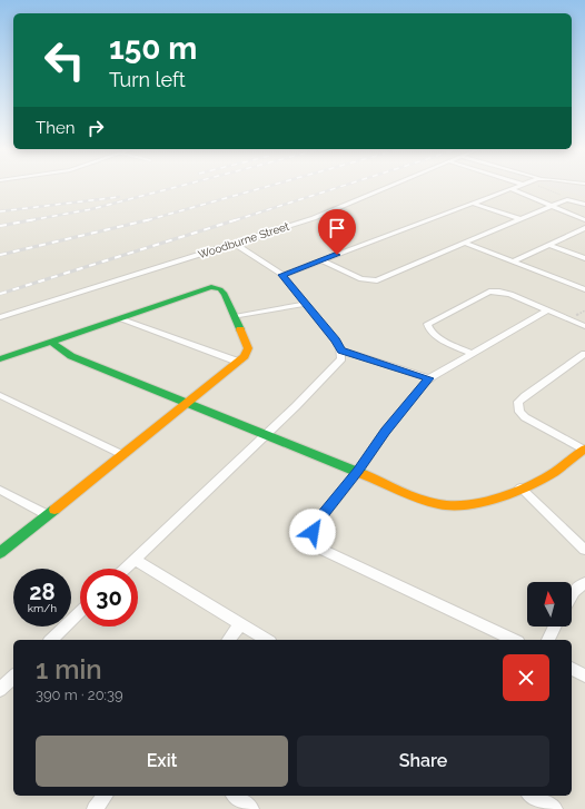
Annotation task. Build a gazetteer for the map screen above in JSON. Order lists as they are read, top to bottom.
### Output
{
  "streets": {
    "street": ["Woodburne Street"]
  },
  "north": "top",
  "page": {
    "turn": ["150 m", "Turn left"],
    "then": "Then",
    "speed": "28 km/h",
    "limit": "30",
    "heading": ["1 min", "390 m · 20:39"],
    "buttons": ["Exit", "Share"]
  }
}
